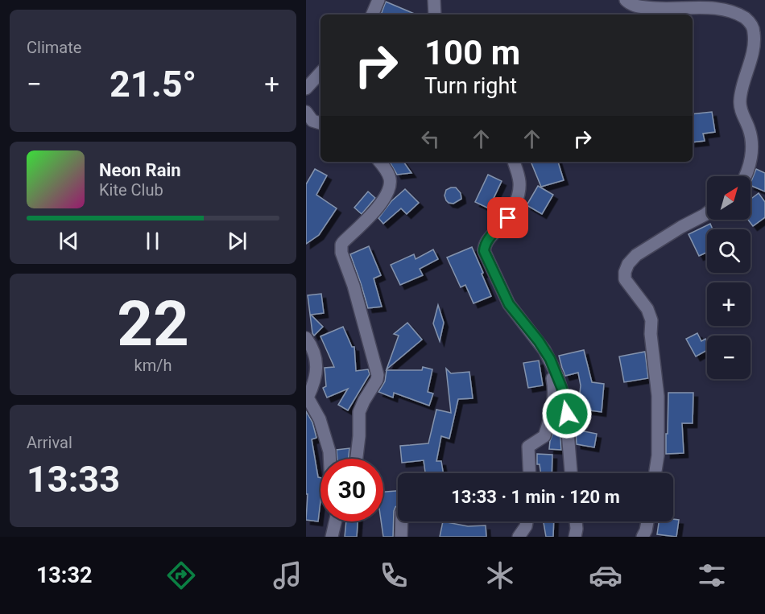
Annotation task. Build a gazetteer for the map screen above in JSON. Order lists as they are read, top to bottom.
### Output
{
  "north": "top right",
  "page": {
    "tile": [
      "Climate",
      ["22", "km/h"],
      ["Arrival", "13:33"]
    ],
    "turn": ["100 m", "Turn right"],
    "heat": ["−", "21.5°", "+"],
    "song": ["Neon Rain", "Kite Club"],
    "map_buttons": ["+", "−"],
    "limit": "30",
    "trip": "13:33 · 1 min · 120 m",
    "tabs": "13:32"
  }
}
